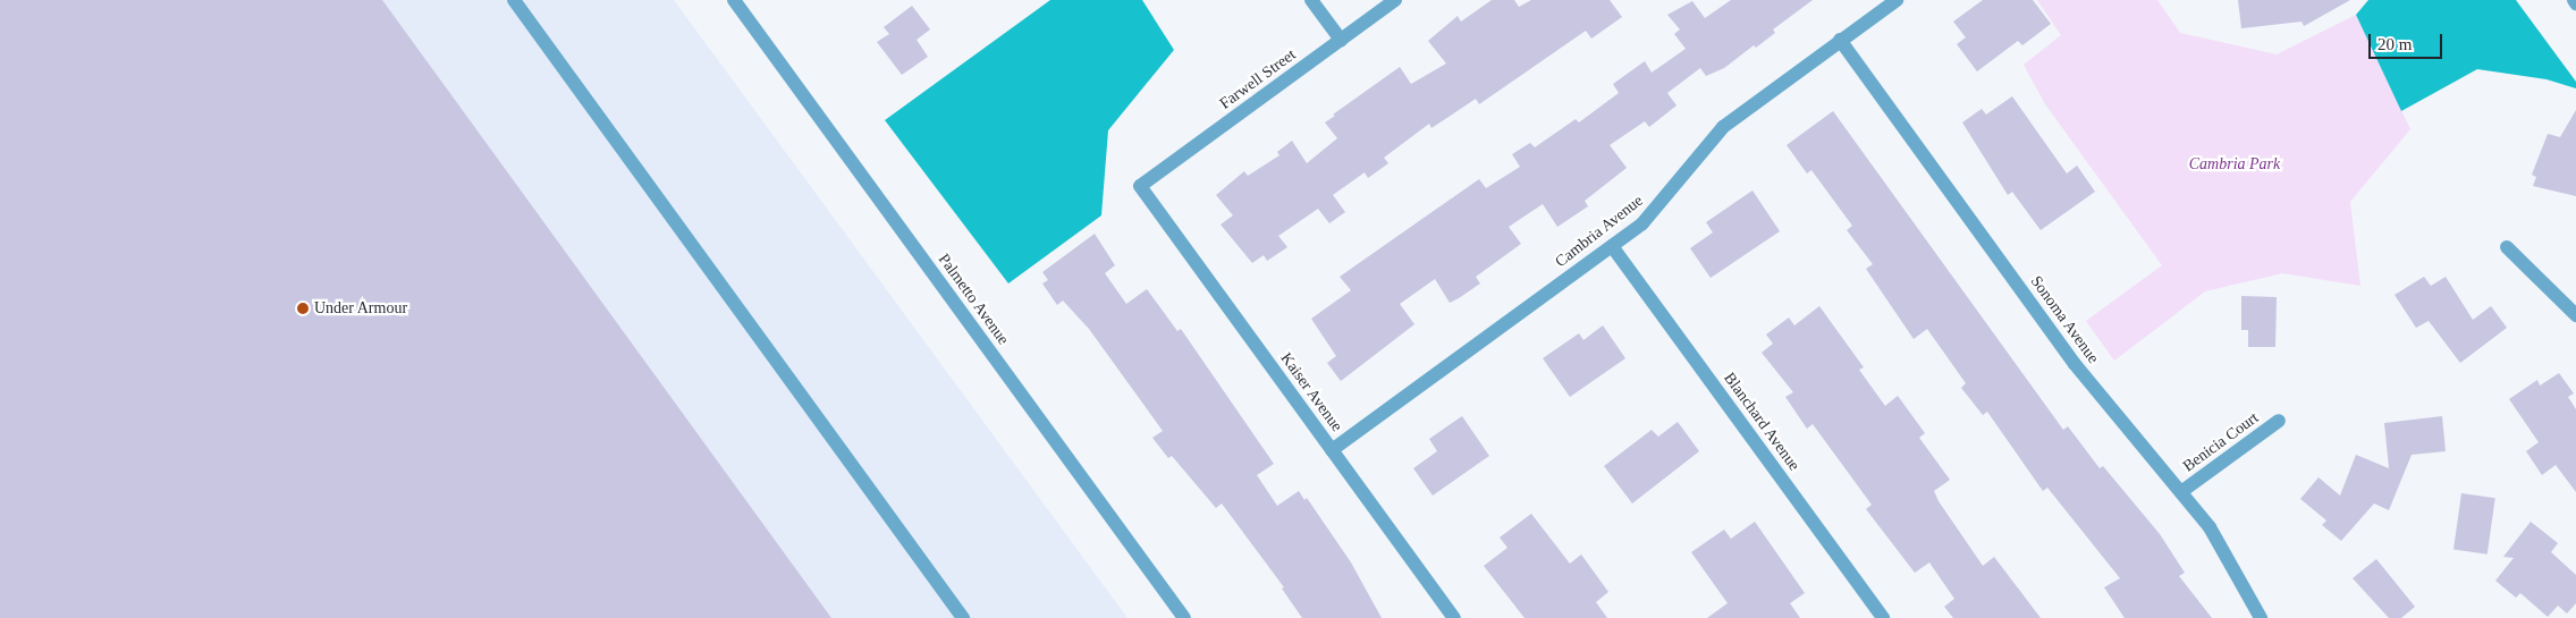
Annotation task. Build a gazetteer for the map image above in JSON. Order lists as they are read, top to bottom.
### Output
{
  "streets": {
    "street": [
      "Farwell Street",
      "Cambria Avenue",
      "Palmetto Avenue",
      "Sonoma Avenue",
      "Kaiser Avenue",
      "Blanchard Avenue",
      "Benicia Court"
    ]
  },
  "crossings": [
    ["Farwell Street", "Kaiser Avenue"],
    ["Cambria Avenue", "Sonoma Avenue"],
    ["Cambria Avenue", "Kaiser Avenue"],
    ["Cambria Avenue", "Blanchard Avenue"],
    ["Sonoma Avenue", "Benicia Court"]
  ],
  "parks": ["Cambria Park"],
  "places": ["Under Armour"],
  "scale_bar": "20 m"
}
